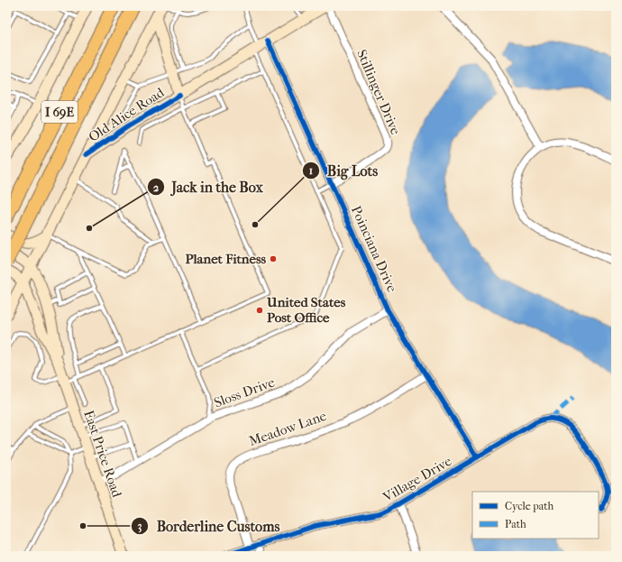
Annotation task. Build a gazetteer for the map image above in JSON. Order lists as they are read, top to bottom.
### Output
{
  "streets": {
    "highway": ["I 69E"],
    "main road": ["Old Alice Road", "East Price Road"],
    "street": [
      "Stillinger Drive",
      "Poinciana Drive",
      "Sloss Drive",
      "Meadow Lane",
      "Village Drive"
    ]
  },
  "crossings": [
    ["Stillinger Drive", "Old Alice Road"],
    ["Stillinger Drive", "Poinciana Drive"],
    ["Old Alice Road", "Poinciana Drive"],
    ["Poinciana Drive", "Sloss Drive"],
    ["Poinciana Drive", "Meadow Lane"],
    ["Poinciana Drive", "Village Drive"],
    ["Sloss Drive", "East Price Road"],
    ["Meadow Lane", "Village Drive"]
  ],
  "places": [
    "Big Lots",
    "Jack in the Box",
    "Planet Fitness",
    "United States Post Office",
    "Borderline Customs"
  ],
  "legend": ["Cycle path", "Path"]
}
